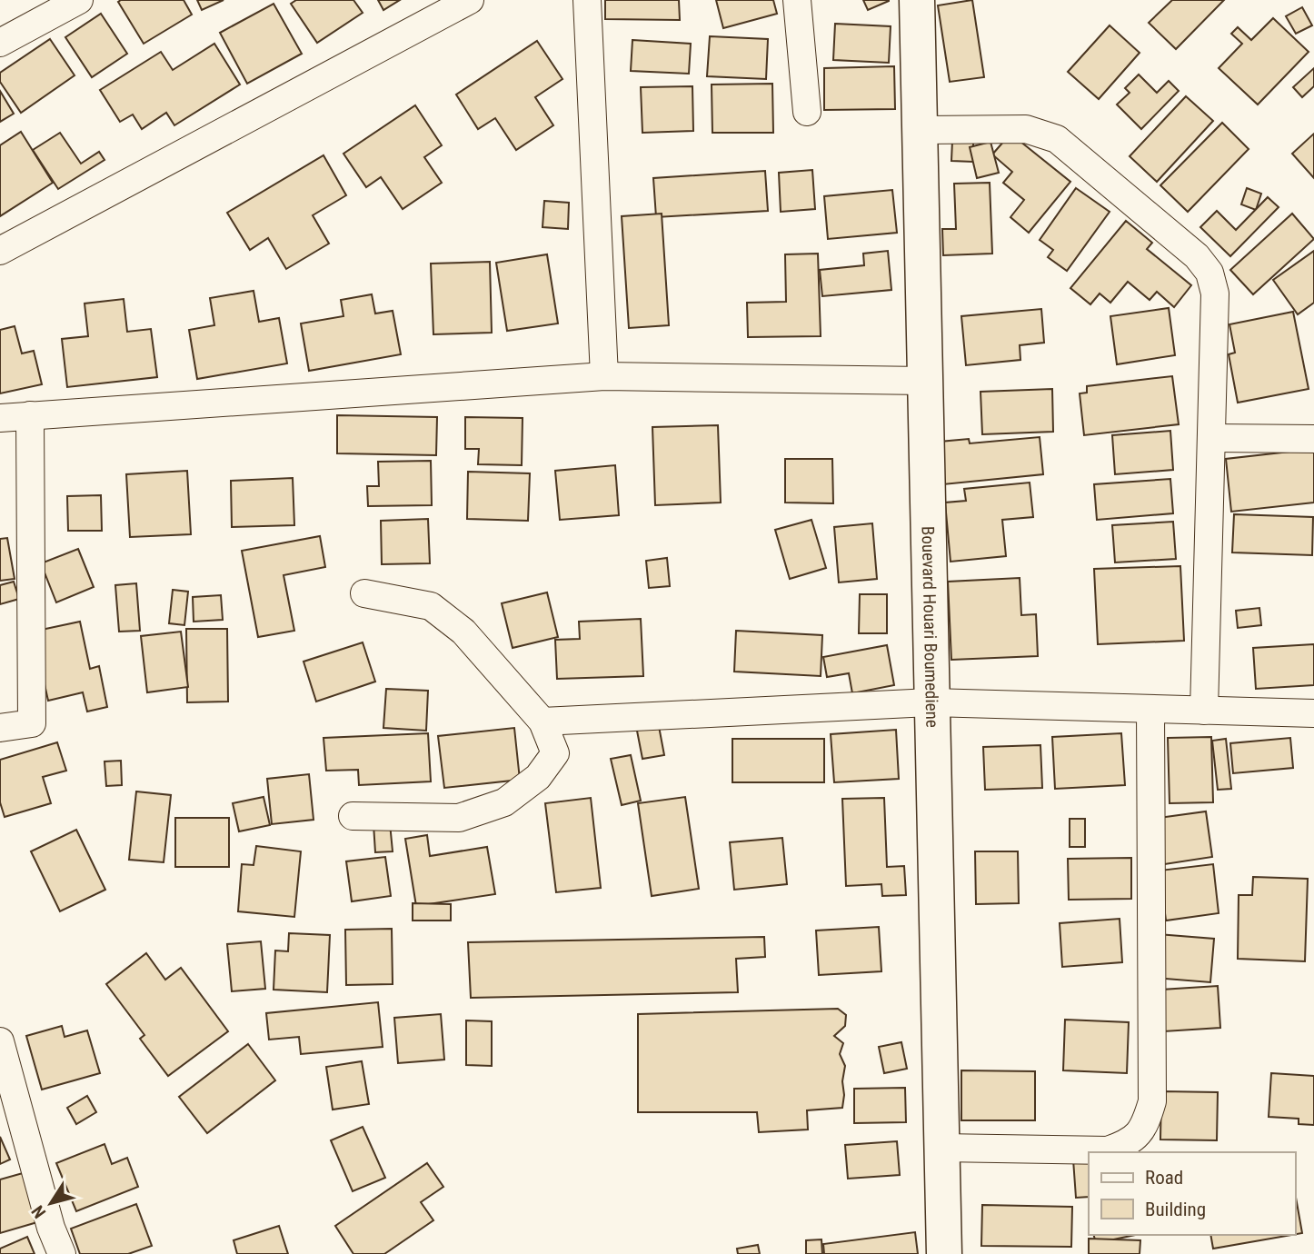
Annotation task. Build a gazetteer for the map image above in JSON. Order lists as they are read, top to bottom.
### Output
{
  "streets": {
    "street": ["Bouevard Houari Boumediene"]
  },
  "legend": ["Road", "Building"],
  "north": "bottom left"
}
